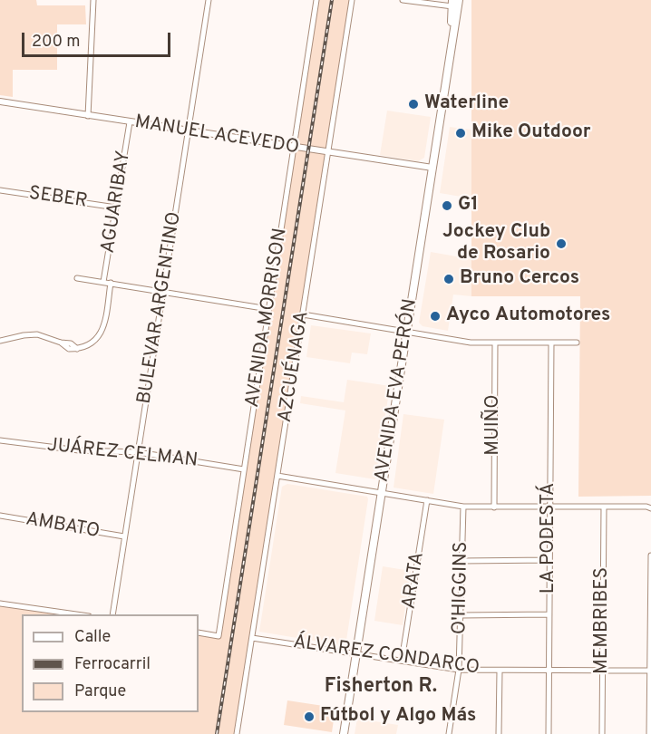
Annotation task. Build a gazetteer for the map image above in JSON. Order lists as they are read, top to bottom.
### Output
{
  "streets": {
    "main road": ["AVENIDA EVA PERÓN"],
    "street": [
      "MANUEL ACEVEDO",
      "SEBER",
      "AGUARIBAY",
      "BULEVAR ARGENTINO",
      "AVENIDA MORRISON",
      "AZCUÉNAGA",
      "MUIÑO",
      "JUÁREZ CELMAN",
      "AMBATO",
      "LA PODESTÁ",
      "ARATA",
      "O'HIGGINS",
      "MEMBRIBES",
      "ÁLVAREZ CONDARCO"
    ]
  },
  "crossings": [
    ["MANUEL ACEVEDO", "AGUARIBAY"],
    ["MANUEL ACEVEDO", "BULEVAR ARGENTINO"],
    ["MANUEL ACEVEDO", "AVENIDA MORRISON"],
    ["MANUEL ACEVEDO", "AZCUÉNAGA"],
    ["MANUEL ACEVEDO", "AVENIDA EVA PERÓN"],
    ["SEBER", "AGUARIBAY"],
    ["BULEVAR ARGENTINO", "JUÁREZ CELMAN"],
    ["BULEVAR ARGENTINO", "AMBATO"],
    ["AVENIDA MORRISON", "JUÁREZ CELMAN"],
    ["AZCUÉNAGA", "ÁLVAREZ CONDARCO"],
    ["AVENIDA EVA PERÓN", "ÁLVAREZ CONDARCO"],
    ["LA PODESTÁ", "ÁLVAREZ CONDARCO"],
    ["ARATA", "ÁLVAREZ CONDARCO"],
    ["O'HIGGINS", "ÁLVAREZ CONDARCO"],
    ["MEMBRIBES", "ÁLVAREZ CONDARCO"]
  ],
  "districts": ["Fisherton R."],
  "places": [
    "Waterline",
    "Mike Outdoor",
    "G1",
    "Jockey Club de Rosario",
    "Bruno Cercos",
    "Ayco Automotores",
    "Fútbol y Algo Más"
  ],
  "legend": ["Calle", "Ferrocarril", "Parque"],
  "scale_bar": "200 m"
}
